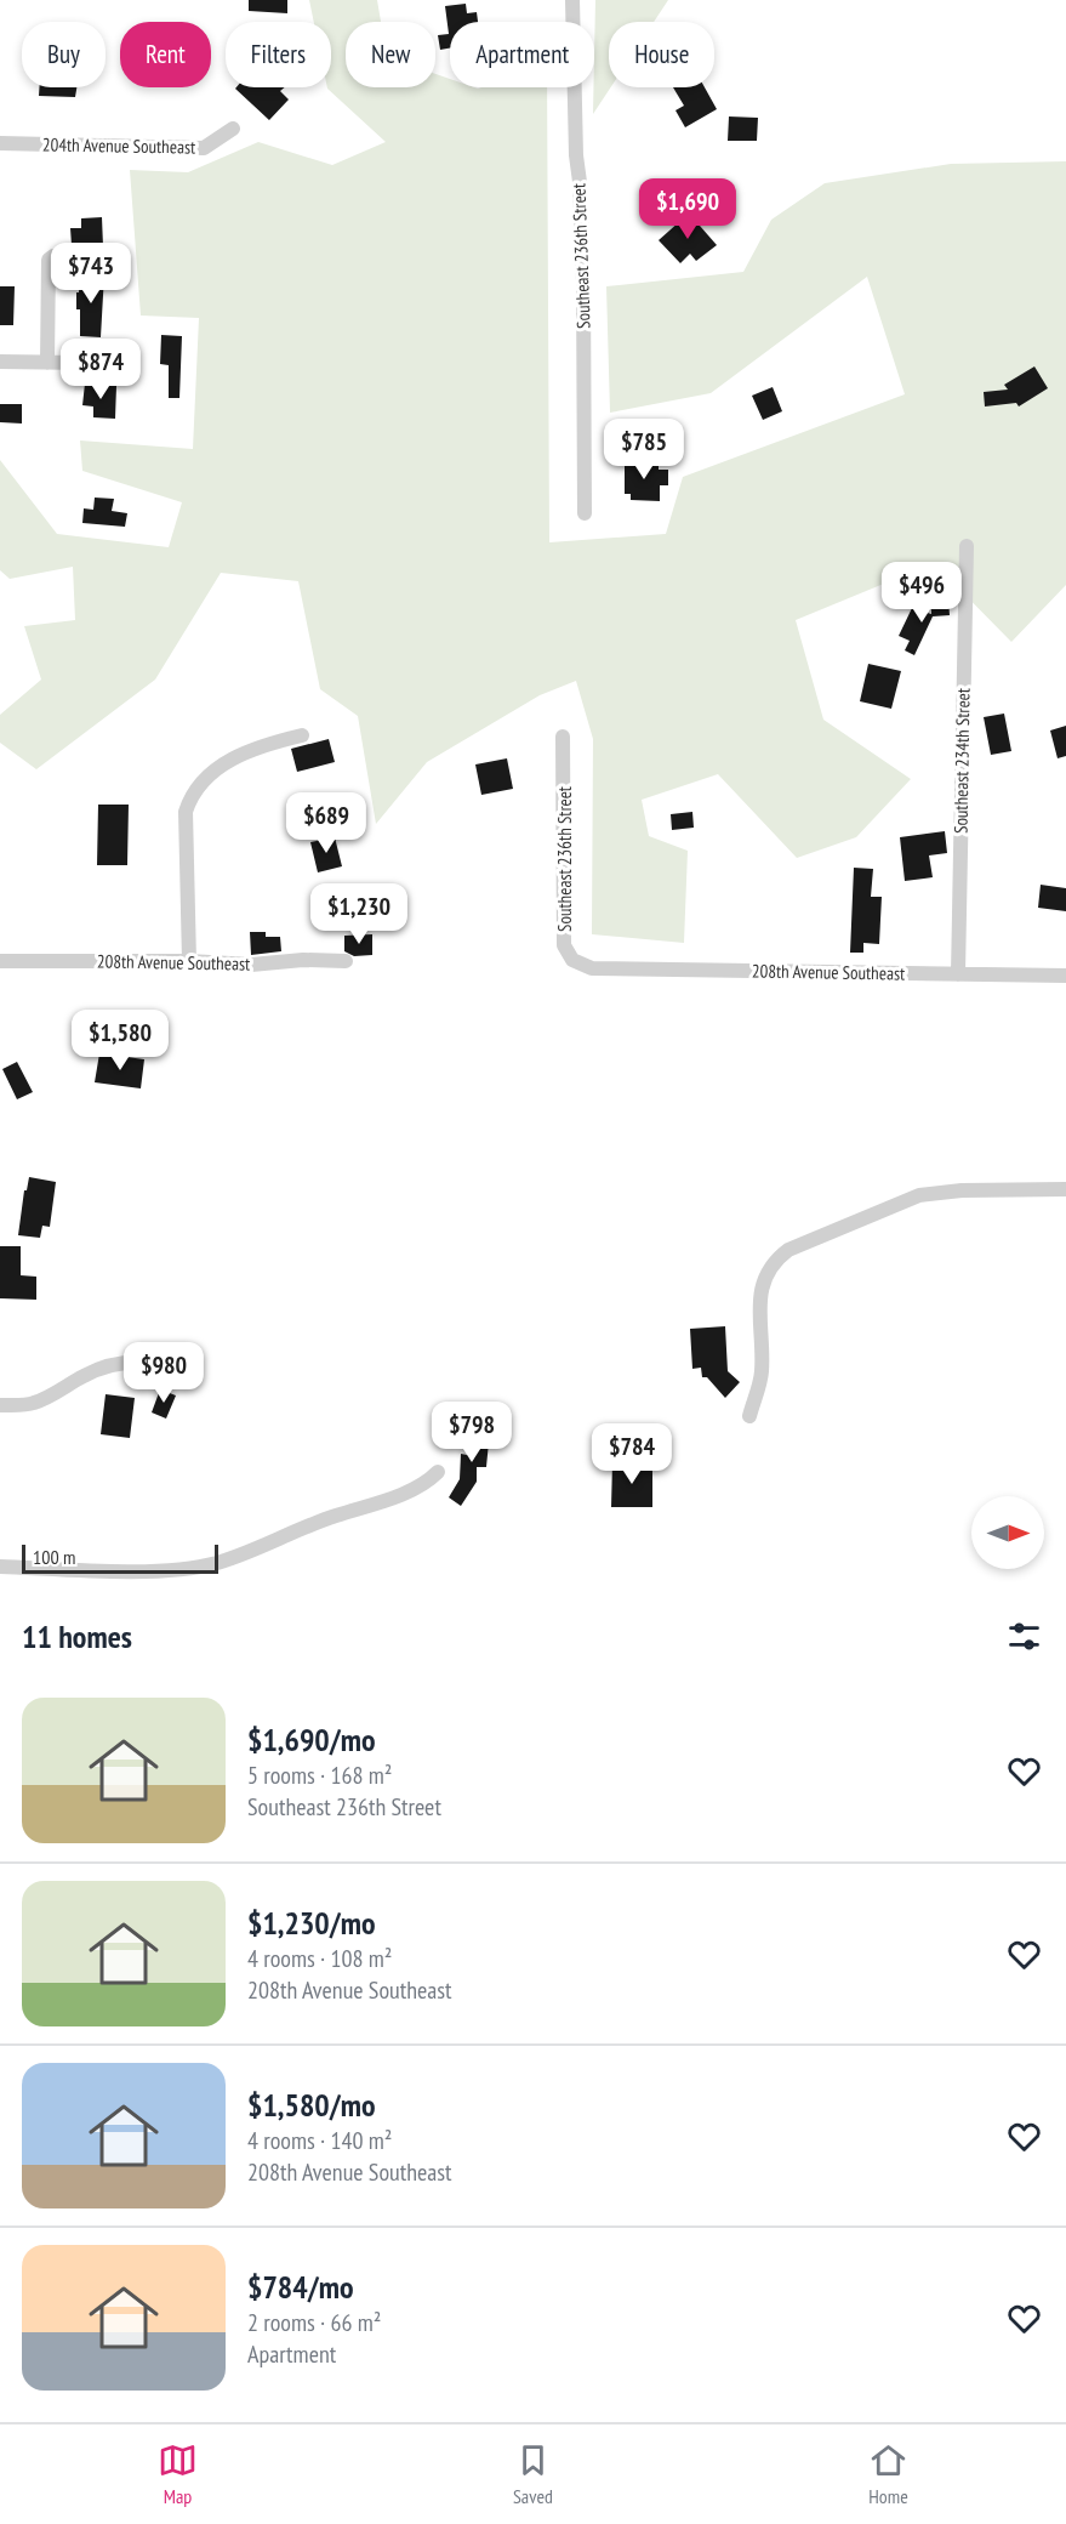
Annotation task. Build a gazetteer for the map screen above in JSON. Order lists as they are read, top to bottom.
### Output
{
  "streets": {
    "street": [
      "204th Avenue Southeast",
      "Southeast 236th Street",
      "Southeast 234th Street",
      "208th Avenue Southeast"
    ]
  },
  "crossings": [
    ["Southeast 236th Street", "208th Avenue Southeast"],
    ["Southeast 234th Street", "208th Avenue Southeast"]
  ],
  "scale_bar": "100 m",
  "north": "right",
  "page": {
    "chip": [
      "Buy",
      "Rent",
      "Filters",
      "New",
      "Apartment",
      "House"
    ],
    "price": [
      "$1,690",
      "$743",
      "$874",
      "$785",
      "$496",
      "$689",
      "$1,230",
      "$1,580",
      "$980",
      "$798",
      "$784"
    ],
    "scale": "100 m",
    "heading": "11 homes",
    "list": [
      {
        "name": "$1,690/mo",
        "note": "5 rooms · 168 m² · Southeast 236th Street"
      },
      {
        "name": "$1,230/mo",
        "note": "4 rooms · 108 m² · 208th Avenue Southeast"
      },
      {
        "name": "$1,580/mo",
        "note": "4 rooms · 140 m² · 208th Avenue Southeast"
      },
      {
        "name": "$784/mo",
        "note": "2 rooms · 66 m² · Apartment"
      }
    ],
    "tabs": ["Map", "Saved", "Home"]
  }
}
